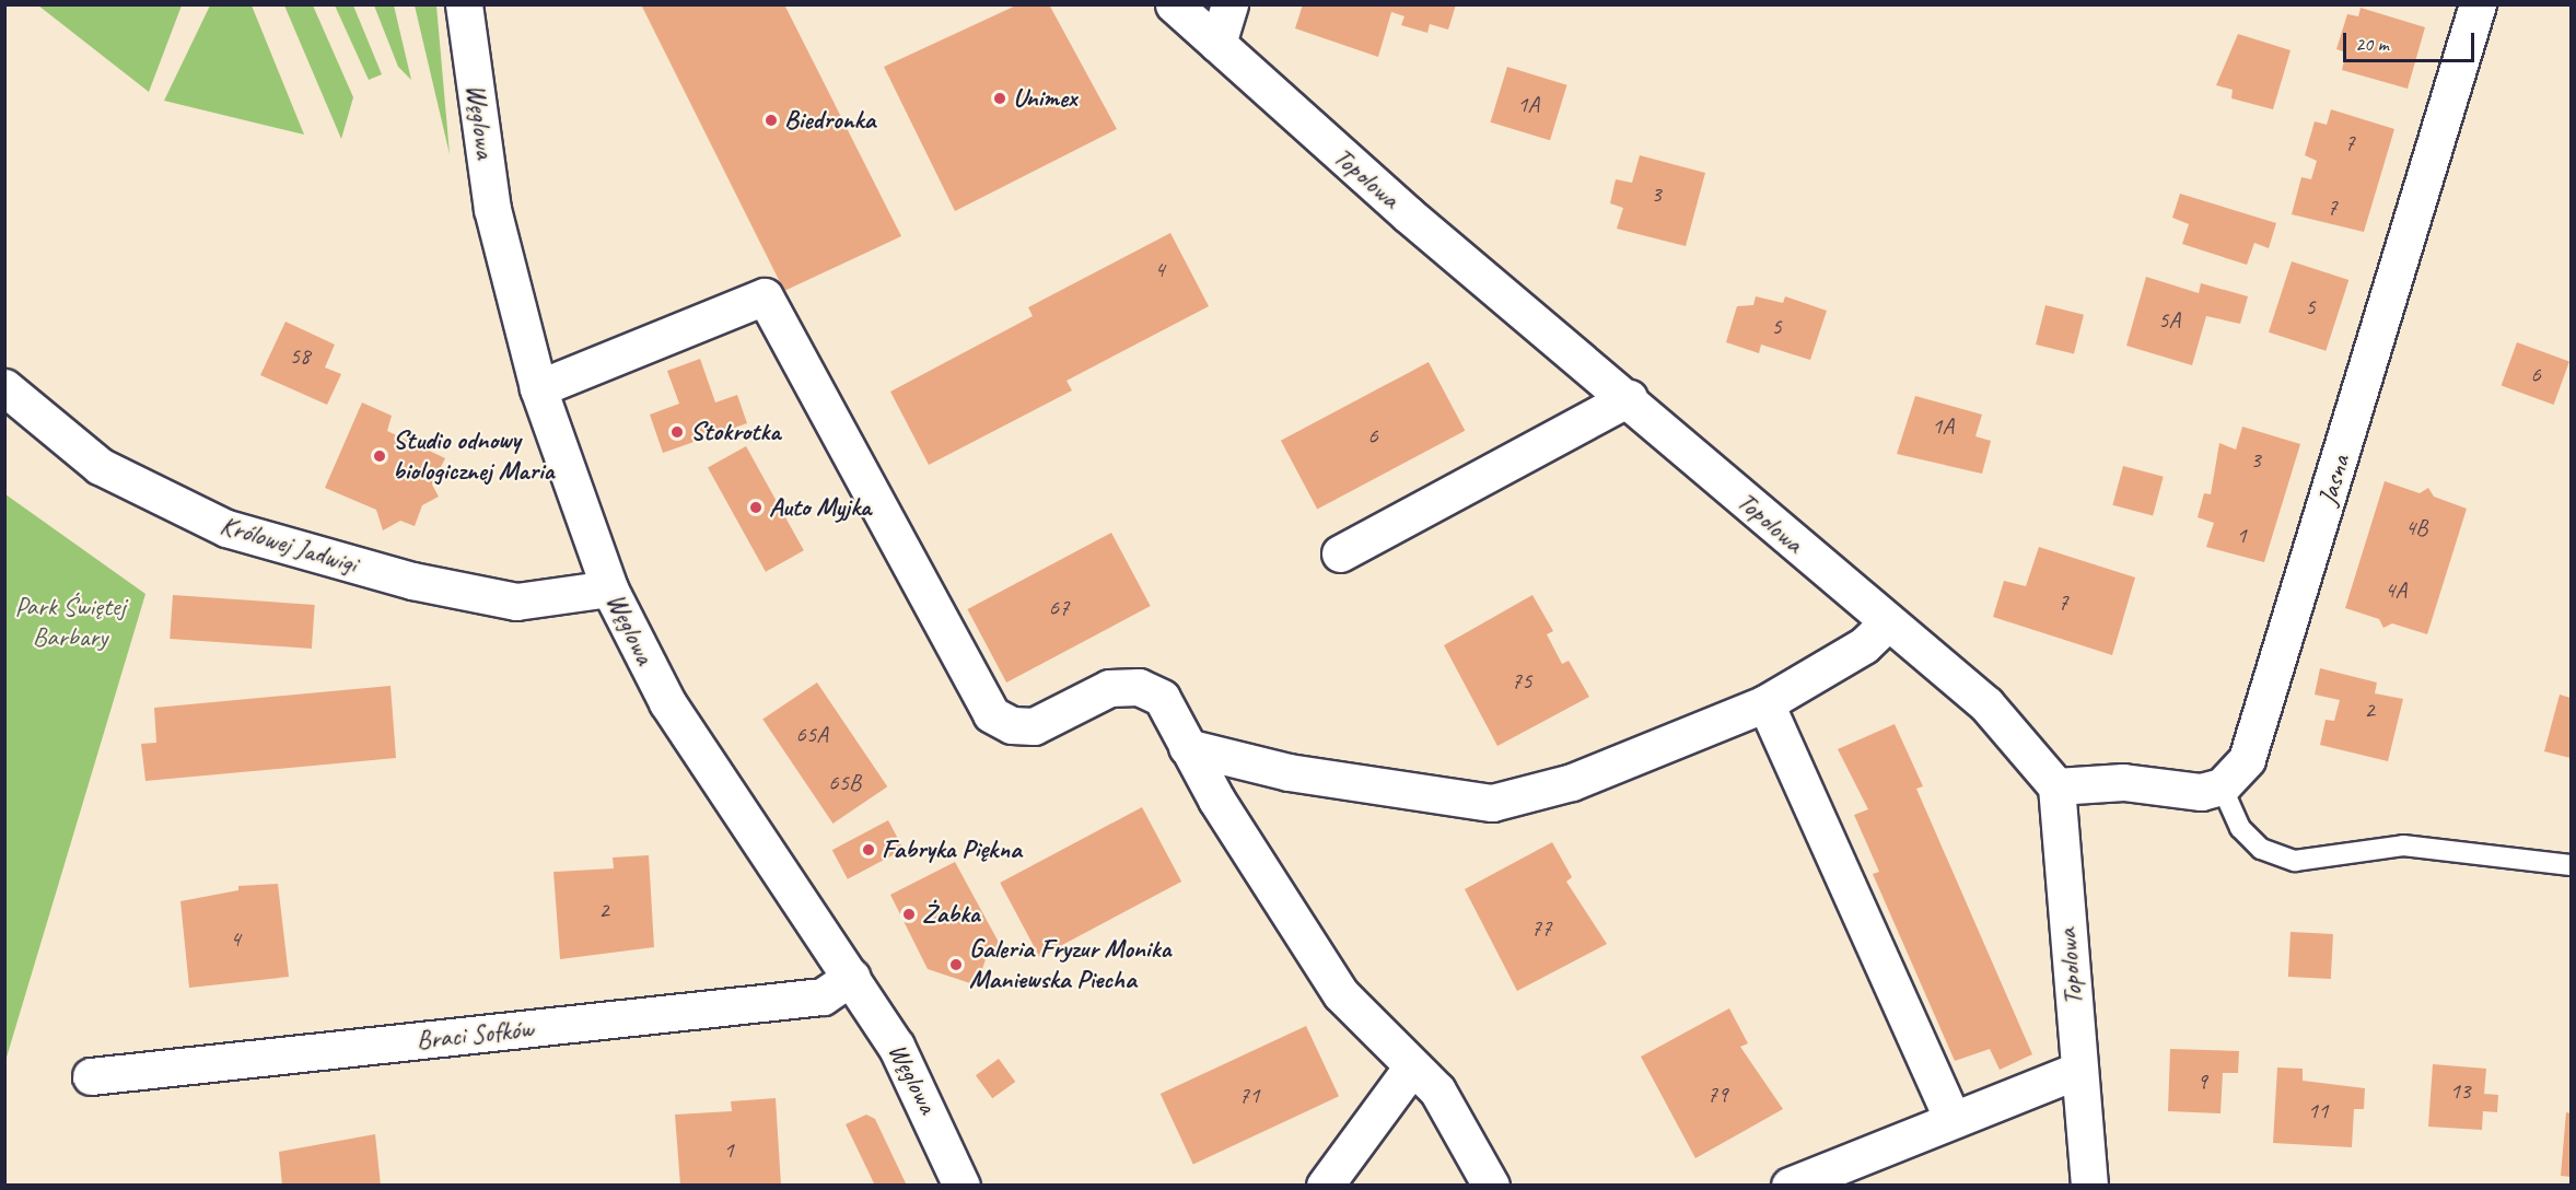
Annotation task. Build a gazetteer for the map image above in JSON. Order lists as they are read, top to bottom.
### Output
{
  "streets": {
    "street": [
      "Węglowa",
      "Topolowa",
      "Jasna",
      "Królowej Jadwigi",
      "Braci Sofków"
    ]
  },
  "crossings": [
    ["Węglowa", "Królowej Jadwigi"],
    ["Węglowa", "Braci Sofków"]
  ],
  "parks": ["Park Świętej Barbary"],
  "places": [
    "Unimex",
    "Biedronka",
    "Stokrotka",
    "Studio odnowy biologicznej Maria",
    "Auto Myjka",
    "Fabryka Piękna",
    "Żabka",
    "Galeria Fryzur Monika Maniewska Piecha"
  ],
  "house_numbers": [
    "1A",
    "7",
    "3",
    "7",
    "4",
    "5",
    "5A",
    "5",
    "58",
    "6",
    "1A",
    "6",
    "3",
    "4B",
    "1",
    "4A",
    "7",
    "67",
    "75",
    "2",
    "65A",
    "65B",
    "2",
    "77",
    "4",
    "9",
    "13",
    "79",
    "71",
    "11",
    "1"
  ],
  "scale_bar": "20 m"
}
